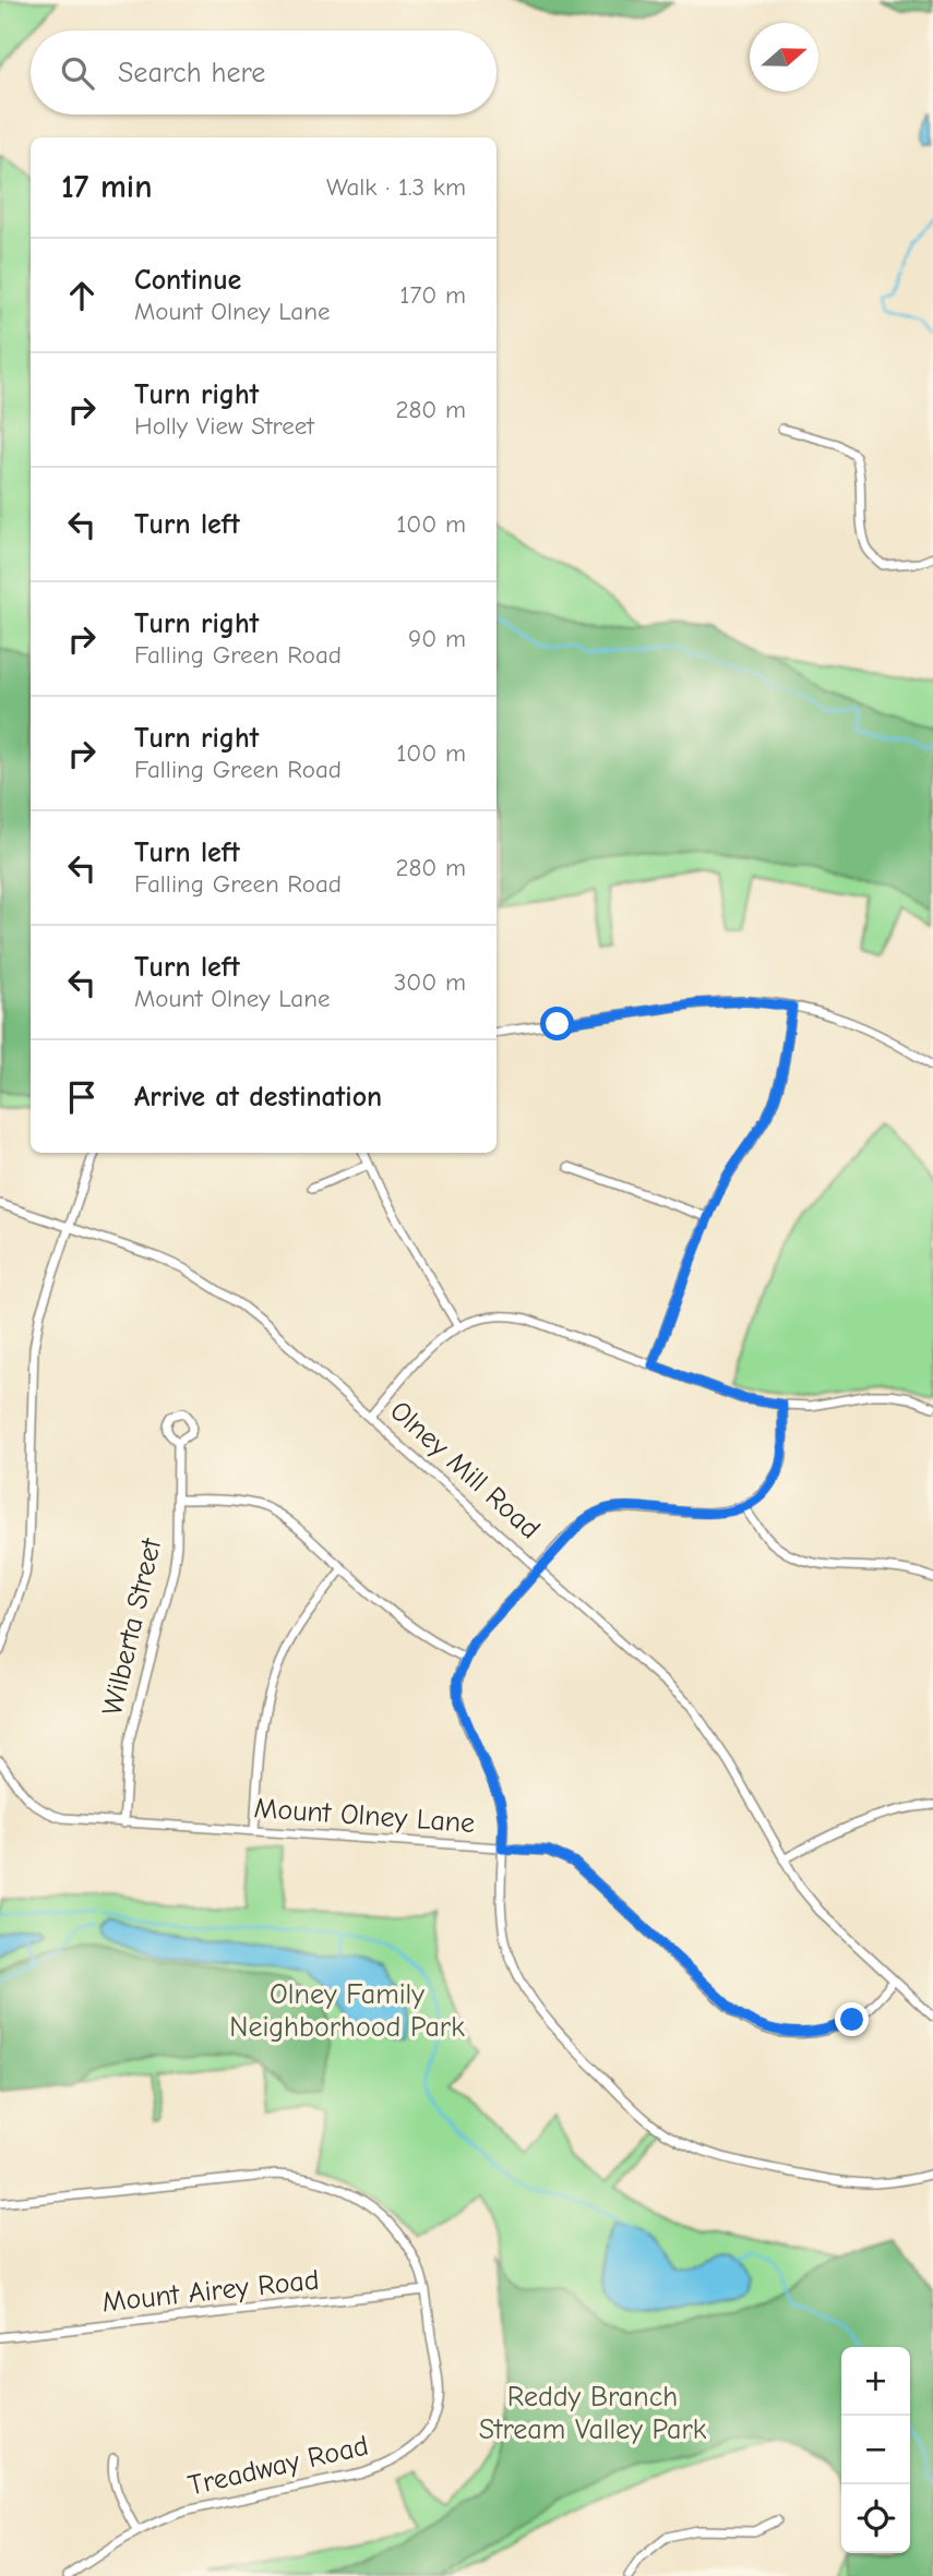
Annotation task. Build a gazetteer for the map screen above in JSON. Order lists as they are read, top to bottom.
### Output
{
  "streets": {
    "street": [
      "Olney Mill Road",
      "Wilberta Street",
      "Mount Olney Lane",
      "Mount Airey Road",
      "Treadway Road"
    ]
  },
  "crossings": [
    ["Olney Mill Road", "Mount Olney Lane"],
    ["Wilberta Street", "Mount Olney Lane"],
    ["Mount Airey Road", "Treadway Road"]
  ],
  "parks": ["Olney Family Neighborhood Park", "Reddy Branch Stream Valley Park"],
  "north": "right",
  "page": {
    "search": "Search here",
    "heading": ["17 min", "Walk · 1.3 km"],
    "list": [
      ["Continue", "Mount Olney Lane", "170 m"],
      ["Turn right", "Holly View Street", "280 m"],
      ["Turn left", "100 m"],
      ["Turn right", "Falling Green Road", "90 m"],
      ["Turn right", "Falling Green Road", "100 m"],
      ["Turn left", "Falling Green Road", "280 m"],
      ["Turn left", "Mount Olney Lane", "300 m"],
      "Arrive at destination"
    ],
    "map_buttons": ["+", "−"]
  }
}
